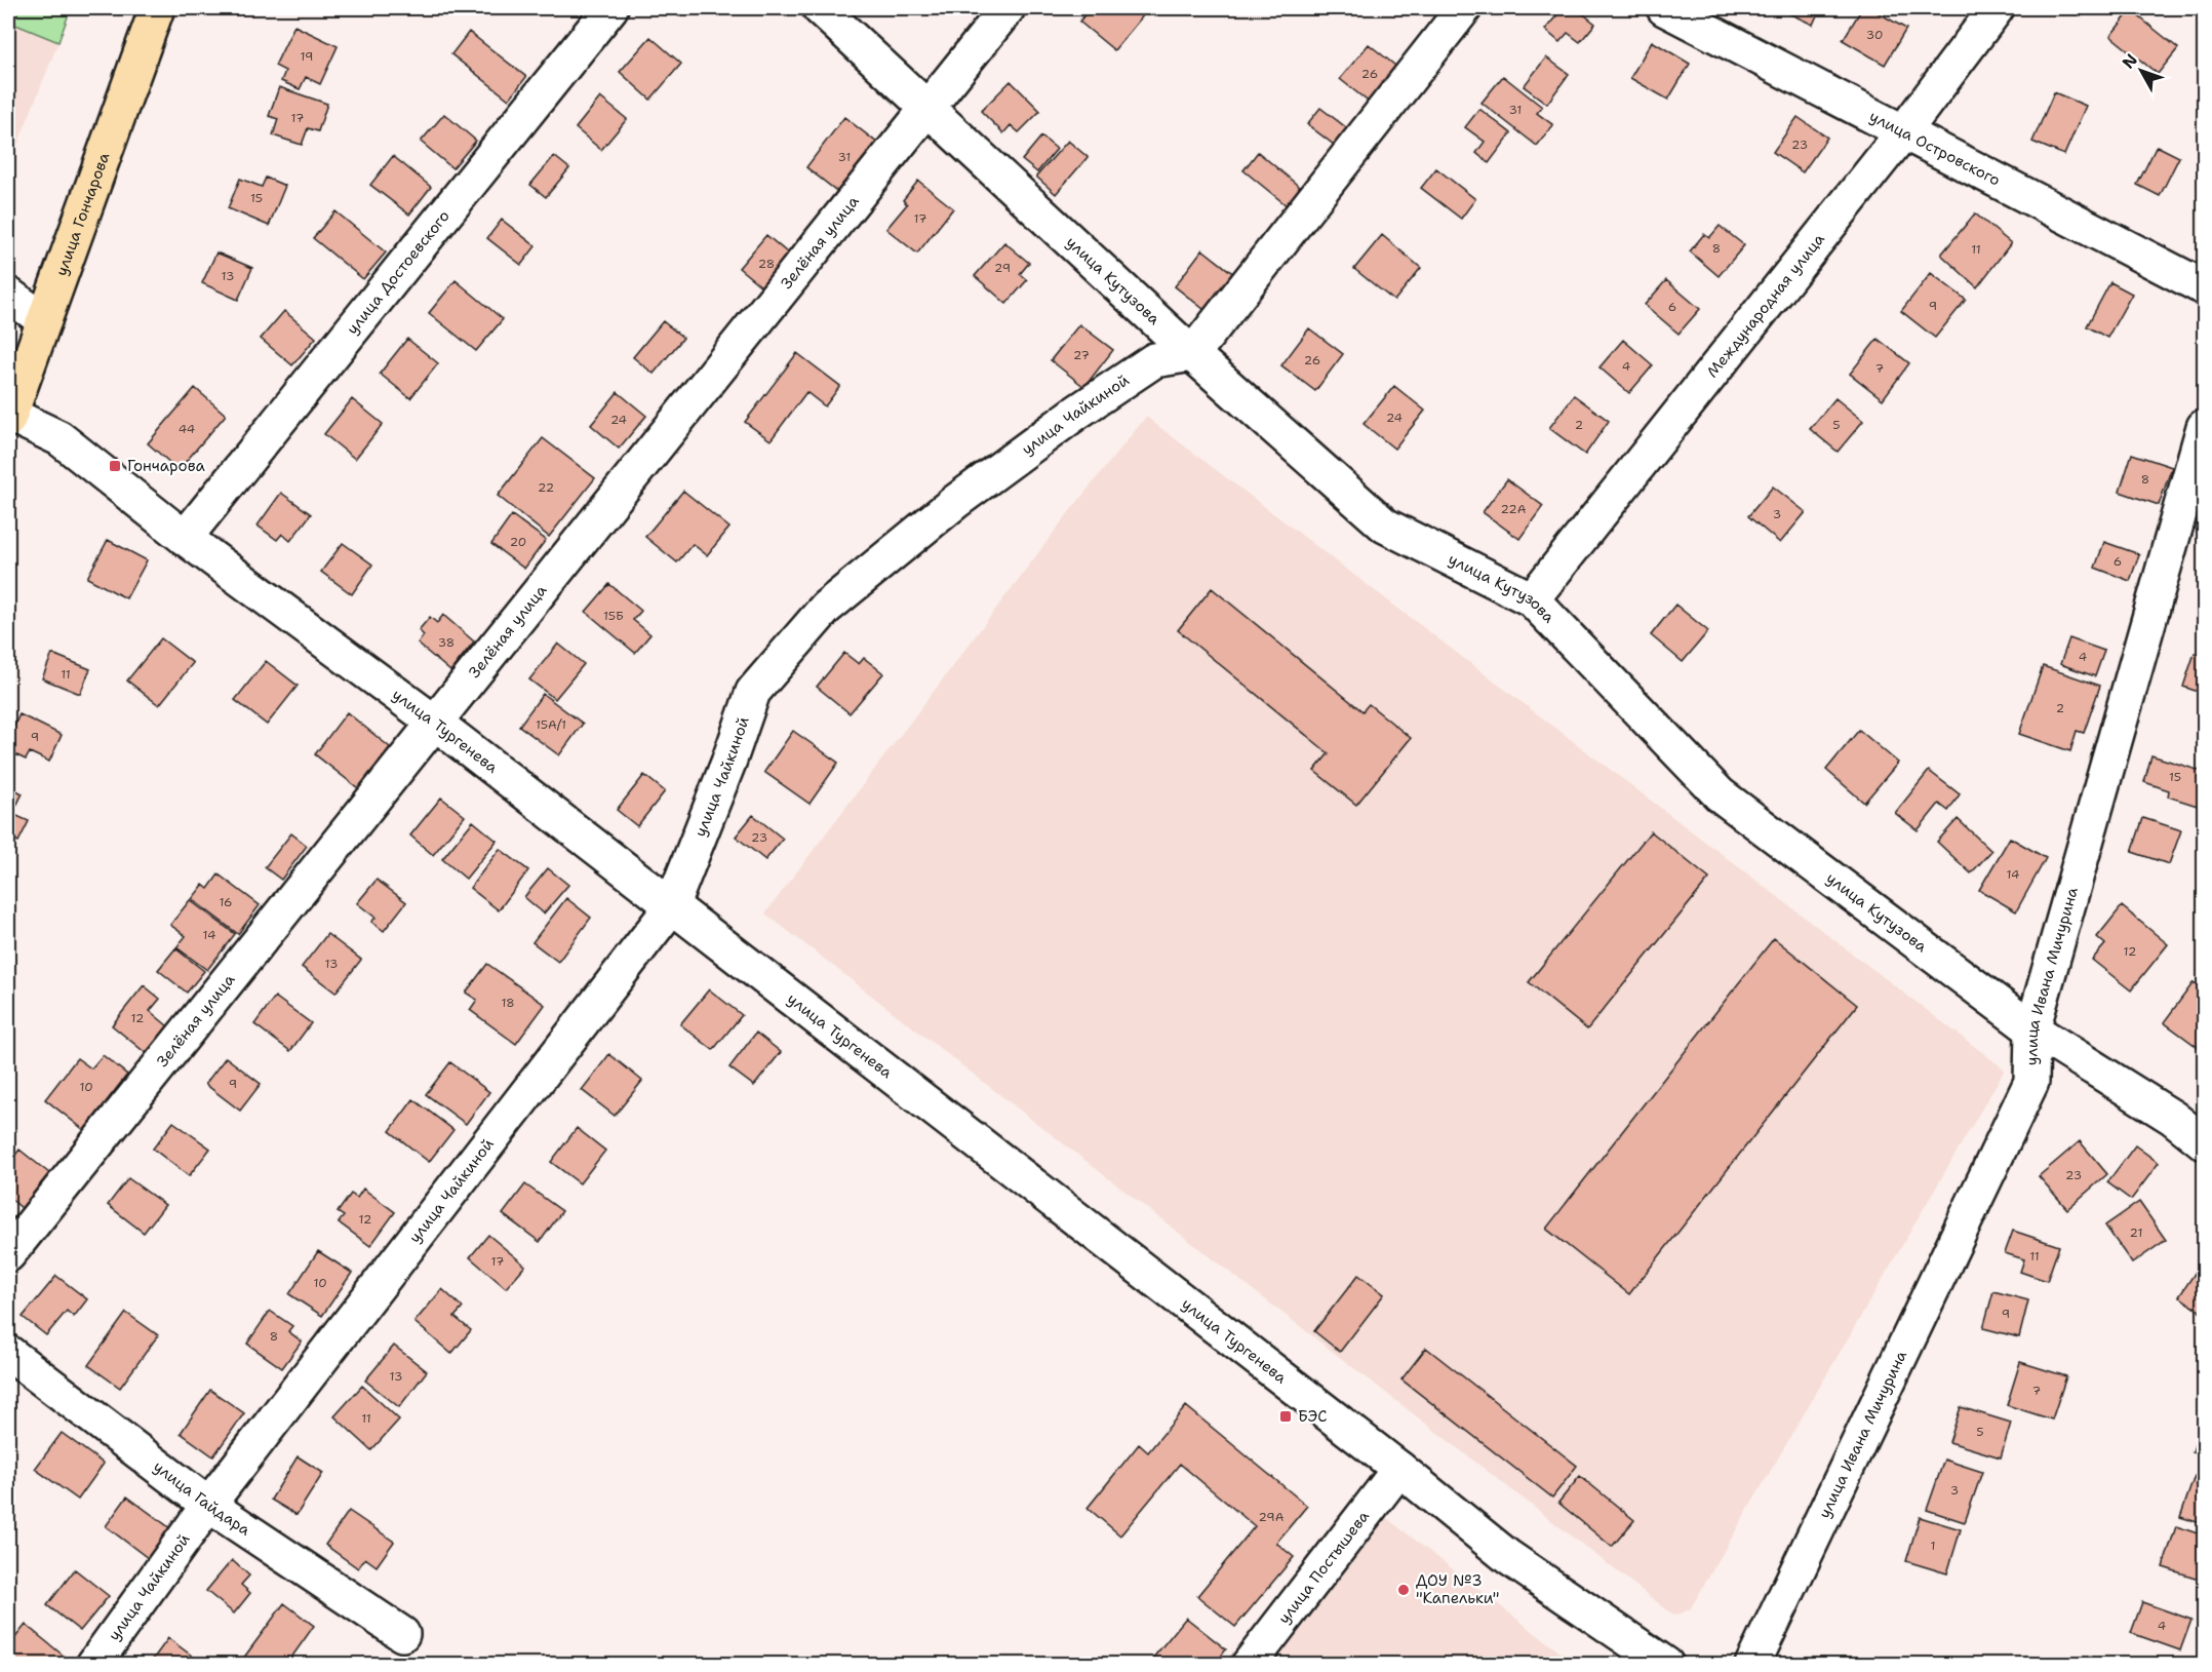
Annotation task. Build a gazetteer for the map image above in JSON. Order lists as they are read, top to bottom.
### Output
{
  "streets": {
    "main road": ["улица Гончарова"],
    "street": [
      "улица Островского",
      "Зелёная улица",
      "улица Достоевского",
      "улица Кутузова",
      "Международная улица",
      "улица Чайкиной",
      "улица Тургенева",
      "улица Ивана Мичурина",
      "улица Гайдара",
      "улица Постышева"
    ]
  },
  "crossings": [
    ["улица Островского", "Международная улица"],
    ["улица Гончарова", "улица Тургенева"],
    ["Зелёная улица", "улица Кутузова"],
    ["Зелёная улица", "улица Тургенева"],
    ["улица Достоевского", "улица Тургенева"],
    ["улица Кутузова", "Международная улица"],
    ["улица Кутузова", "улица Чайкиной"],
    ["улица Кутузова", "улица Ивана Мичурина"],
    ["улица Чайкиной", "улица Тургенева"],
    ["улица Чайкиной", "улица Гайдара"],
    ["улица Тургенева", "улица Постышева"]
  ],
  "places": {
    "transit": ["Гончарова", "БЭС"],
    "other": ["ДОУ №3 \"Капельки\""]
  },
  "house_numbers": [
    "30",
    "19",
    "26",
    "31",
    "17",
    "23",
    "31",
    "15",
    "17",
    "8",
    "11",
    "28",
    "29",
    "13",
    "9",
    "6",
    "27",
    "26",
    "4",
    "7",
    "24",
    "24",
    "2",
    "5",
    "44",
    "8",
    "22",
    "22А",
    "3",
    "20",
    "6",
    "15Б",
    "38",
    "4",
    "11",
    "2",
    "15А/1",
    "9",
    "15",
    "23",
    "14",
    "16",
    "14",
    "12",
    "13",
    "18",
    "12",
    "9",
    "10",
    "23",
    "12",
    "21",
    "11",
    "17",
    "10",
    "9",
    "8",
    "13",
    "7",
    "11",
    "5",
    "3",
    "29А",
    "1",
    "4"
  ],
  "north": "top left"
}
